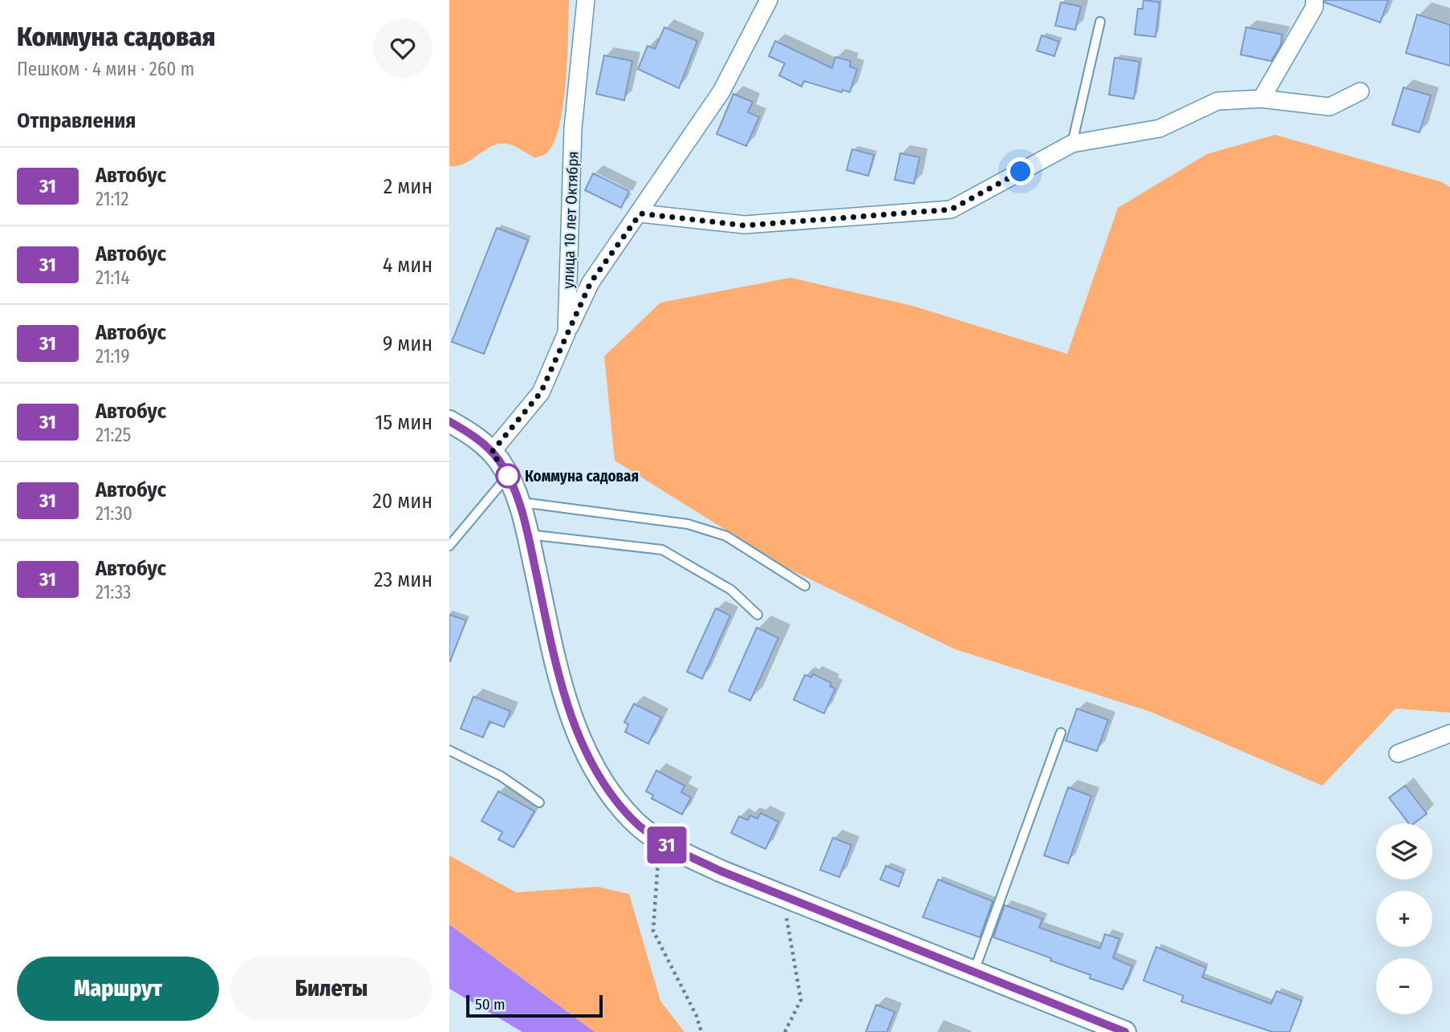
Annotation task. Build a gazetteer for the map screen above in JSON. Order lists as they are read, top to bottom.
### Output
{
  "streets": {
    "street": ["улица 10 лет Октября"]
  },
  "places": ["Коммуна садовая"],
  "lines": ["bus line 31"],
  "scale_bar": "50 m",
  "page": {
    "heading": [
      ["Коммуна садовая", "Пешком · 4 мин · 260 m"],
      "Отправления"
    ],
    "on_map": "31",
    "list": [
      {
        "mark": "31",
        "name": "Автобус",
        "note": "21:12",
        "value": "2 мин"
      },
      {
        "mark": "31",
        "name": "Автобус",
        "note": "21:14",
        "value": "4 мин"
      },
      {
        "mark": "31",
        "name": "Автобус",
        "note": "21:19",
        "value": "9 мин"
      },
      {
        "mark": "31",
        "name": "Автобус",
        "note": "21:25",
        "value": "15 мин"
      },
      {
        "mark": "31",
        "name": "Автобус",
        "note": "21:30",
        "value": "20 мин"
      },
      {
        "mark": "31",
        "name": "Автобус",
        "note": "21:33",
        "value": "23 мин"
      }
    ],
    "map_buttons": ["+", "−"],
    "buttons": ["Маршрут", "Билеты"],
    "scale": "50 m"
  }
}
